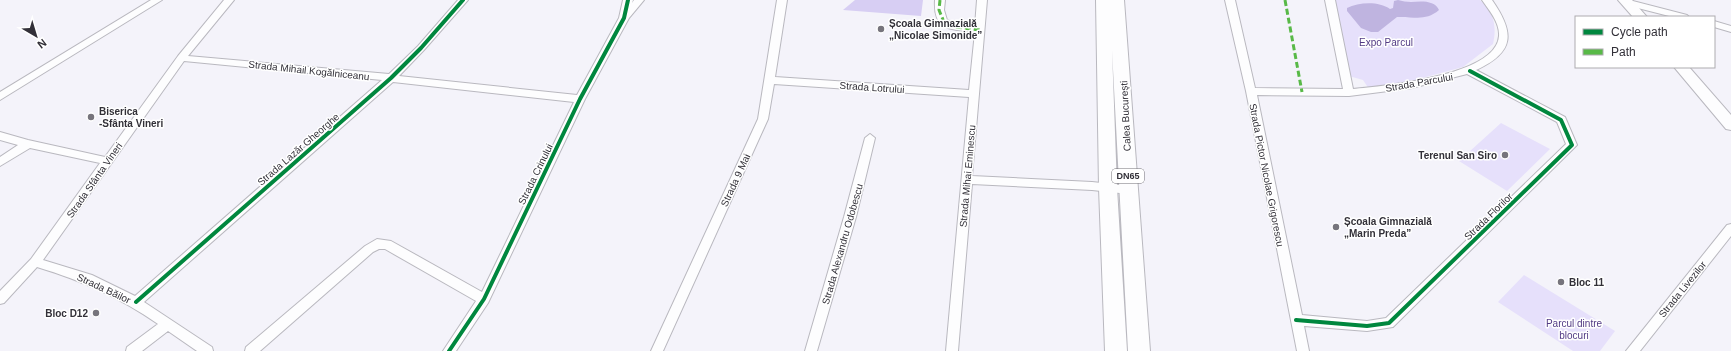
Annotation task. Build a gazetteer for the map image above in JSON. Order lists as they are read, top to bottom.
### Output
{
  "streets": {
    "main road": ["Calea București", "DN65"],
    "street": [
      "Strada Mihail Kogălniceanu",
      "Strada Parcului",
      "Strada Lotrului",
      "Strada Lazăr Gheorghe",
      "Strada Crinului",
      "Strada Pictor Nicolae Grigorescu",
      "Strada Mihai Eminescu",
      "Strada Sfânta Vineri",
      "Strada 9 Mai",
      "Strada Florilor",
      "Strada Alexandru Odobescu",
      "Strada Băilor",
      "Strada Livezilor"
    ]
  },
  "crossings": [
    ["Strada Mihail Kogălniceanu", "Strada Lazăr Gheorghe"],
    ["Strada Mihail Kogălniceanu", "Strada Crinului"],
    ["Strada Mihail Kogălniceanu", "Strada Sfânta Vineri"],
    ["Strada Parcului", "Strada Pictor Nicolae Grigorescu"],
    ["Strada Parcului", "Strada Florilor"],
    ["Strada Lotrului", "Strada Mihai Eminescu"],
    ["Strada Lotrului", "Strada 9 Mai"],
    ["Strada Lazăr Gheorghe", "Strada Băilor"],
    ["Strada Pictor Nicolae Grigorescu", "Strada Florilor"],
    ["Strada Sfânta Vineri", "Strada Băilor"]
  ],
  "parks": ["Expo Parcul", "Parcul dintre blocuri"],
  "places": [
    "Școala Gimnazială „Nicolae Simonide”",
    "Biserica -Sfânta Vineri",
    "Terenul San Siro",
    "Școala Gimnazială „Marin Preda”",
    "Bloc 11",
    "Bloc D12"
  ],
  "legend": ["Cycle path", "Path"],
  "north": "bottom right"
}
